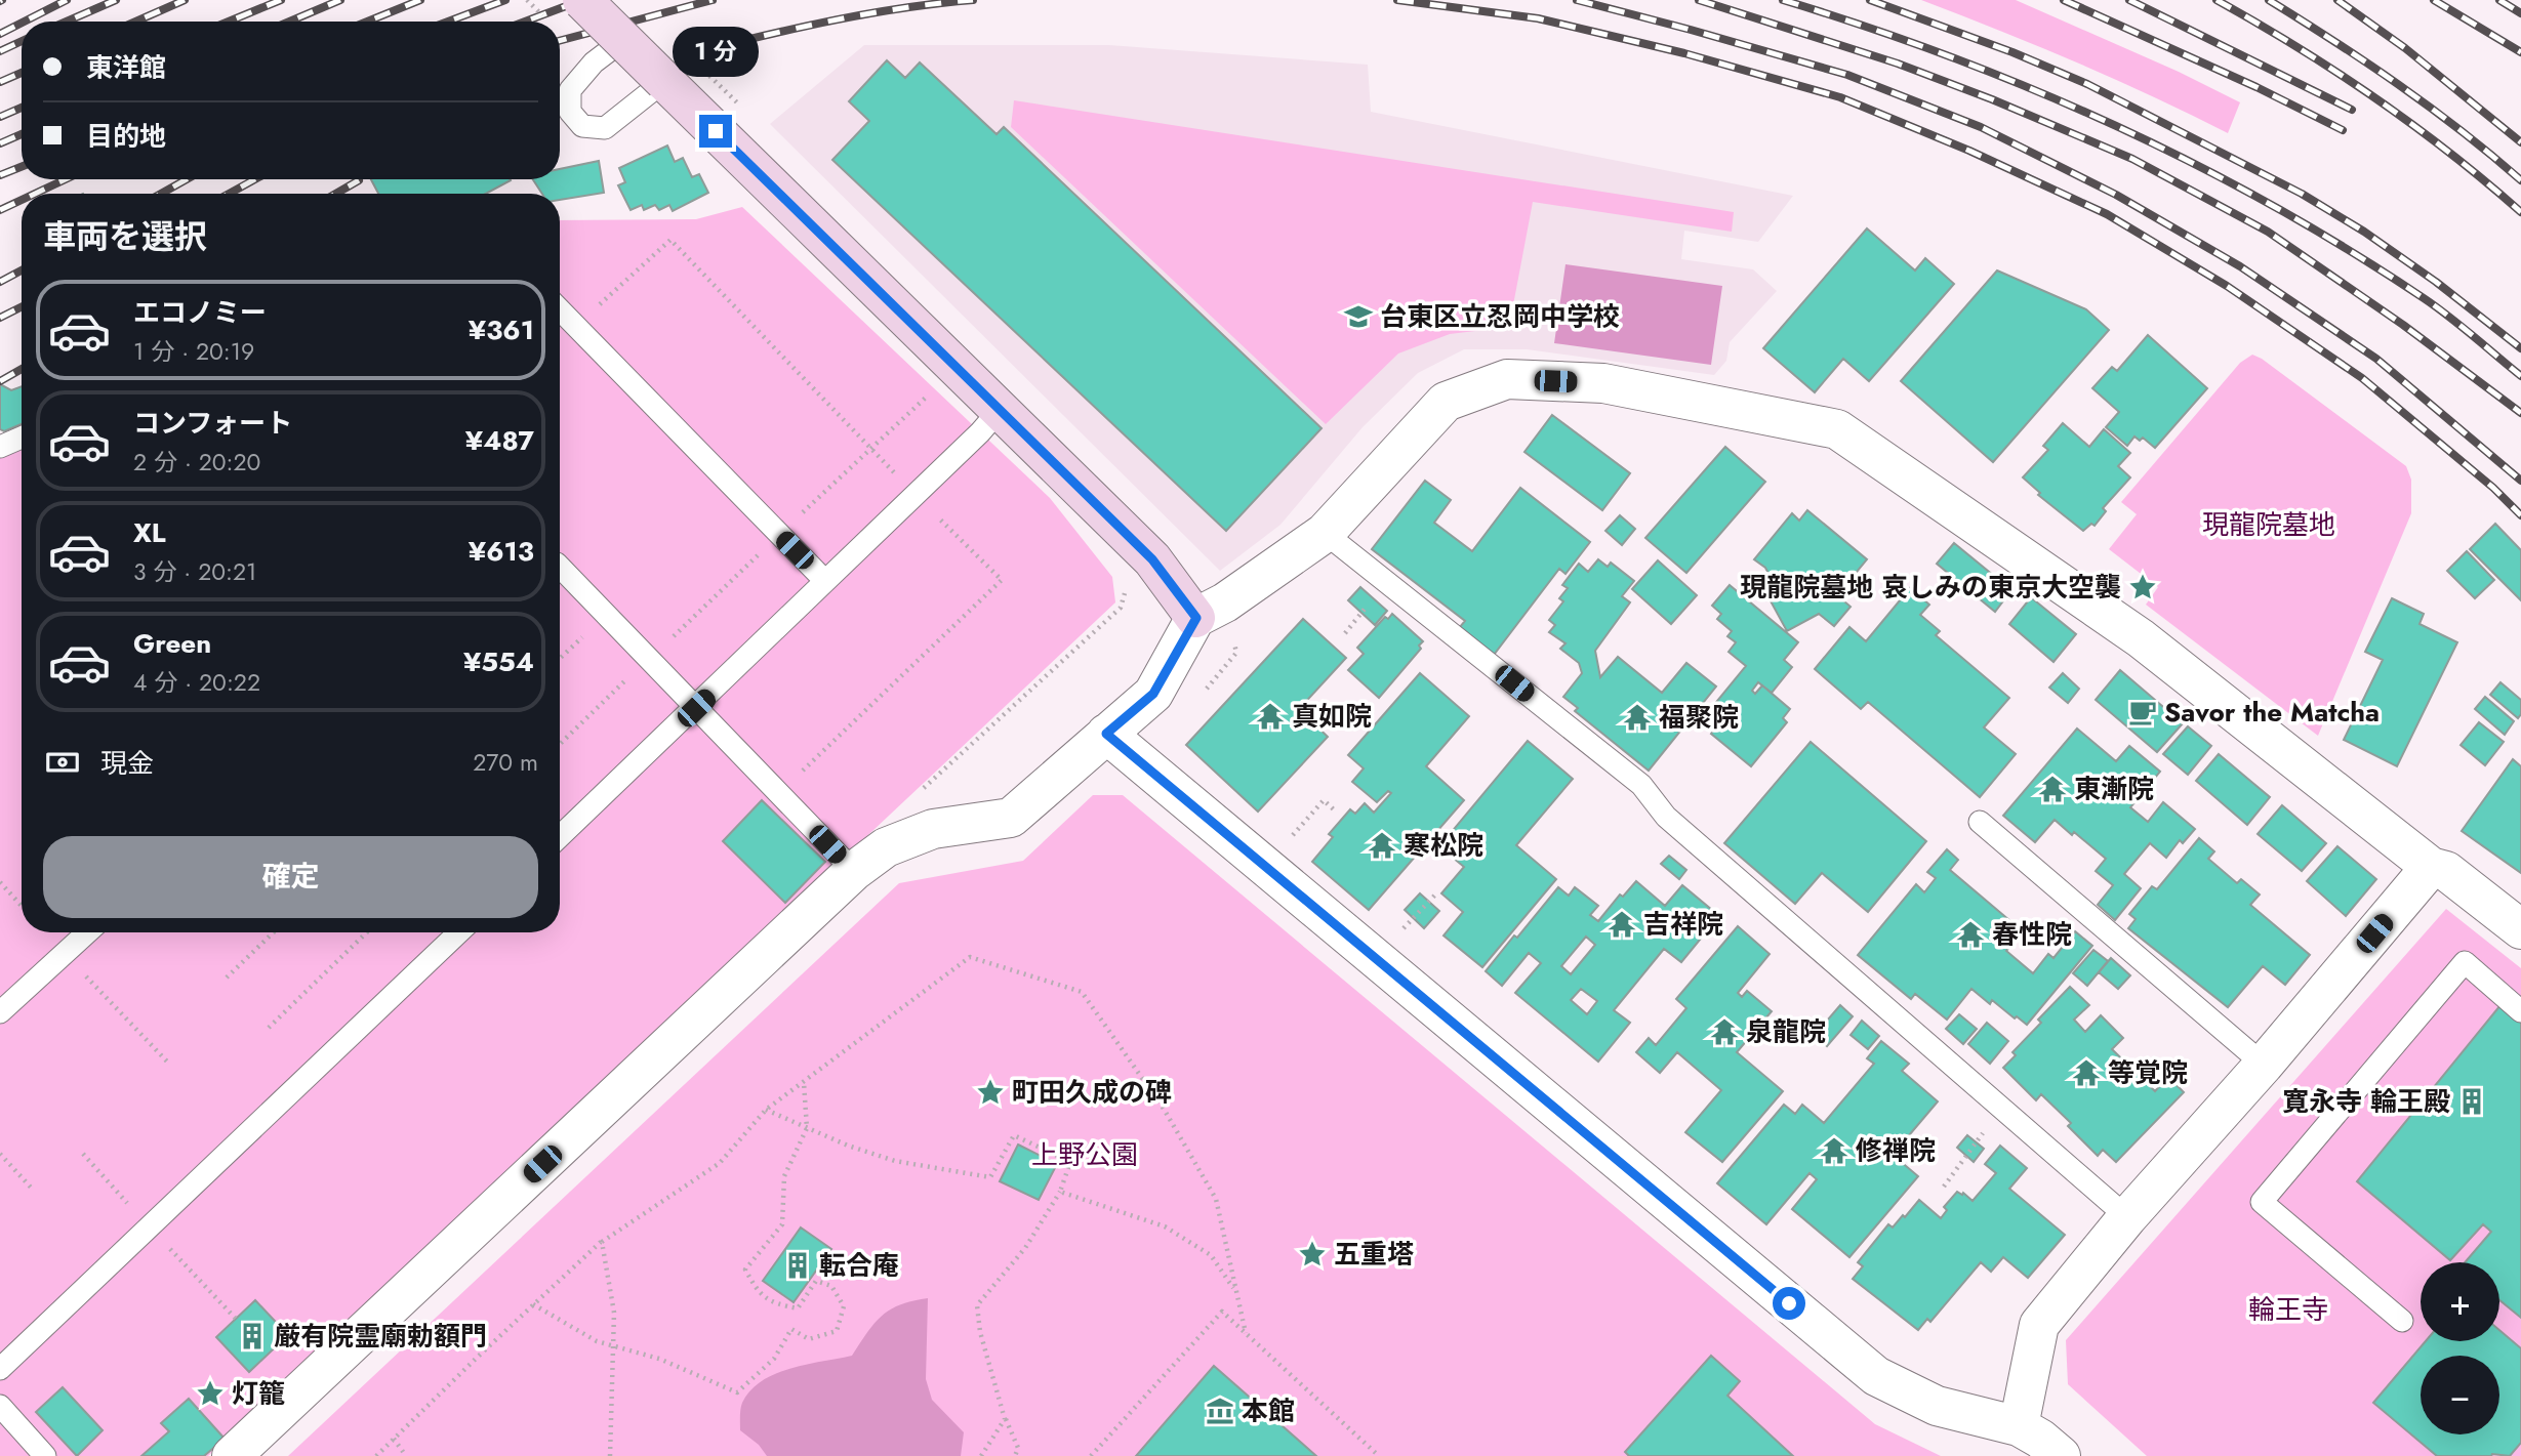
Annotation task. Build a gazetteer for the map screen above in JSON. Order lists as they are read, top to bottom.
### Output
{
  "parks": ["現龍院墓地", "上野公園", "輪王寺"],
  "places": {
    "school or university": ["台東区立忍岡中学校"],
    "place": [
      "現龍院墓地 哀しみの東京大空襲",
      "町田久成の碑",
      "五重塔",
      "灯籠"
    ],
    "cafe": ["Savor the Matcha"],
    "temple": [
      "真如院",
      "福聚院",
      "東漸院",
      "寒松院",
      "吉祥院",
      "春性院",
      "泉龍院",
      "等覚院",
      "修禅院"
    ],
    "building": ["寛永寺 輪王殿", "転合庵", "厳有院霊廟勅額門"],
    "museum": ["本館"]
  },
  "page": {
    "banner": ["東洋館", "目的地"],
    "bubble": "1 分",
    "heading": "車両を選択",
    "list": [
      {
        "name": "エコノミー",
        "note": "1 分 · 20:19",
        "value": "¥361"
      },
      {
        "name": "コンフォート",
        "note": "2 分 · 20:20",
        "value": "¥487"
      },
      {
        "name": "XL",
        "note": "3 分 · 20:21",
        "value": "¥613"
      },
      {
        "name": "Green",
        "note": "4 分 · 20:22",
        "value": "¥554"
      }
    ],
    "pay": ["現金", "270 m"],
    "buttons": "確定",
    "map_buttons": ["+", "−"]
  }
}
